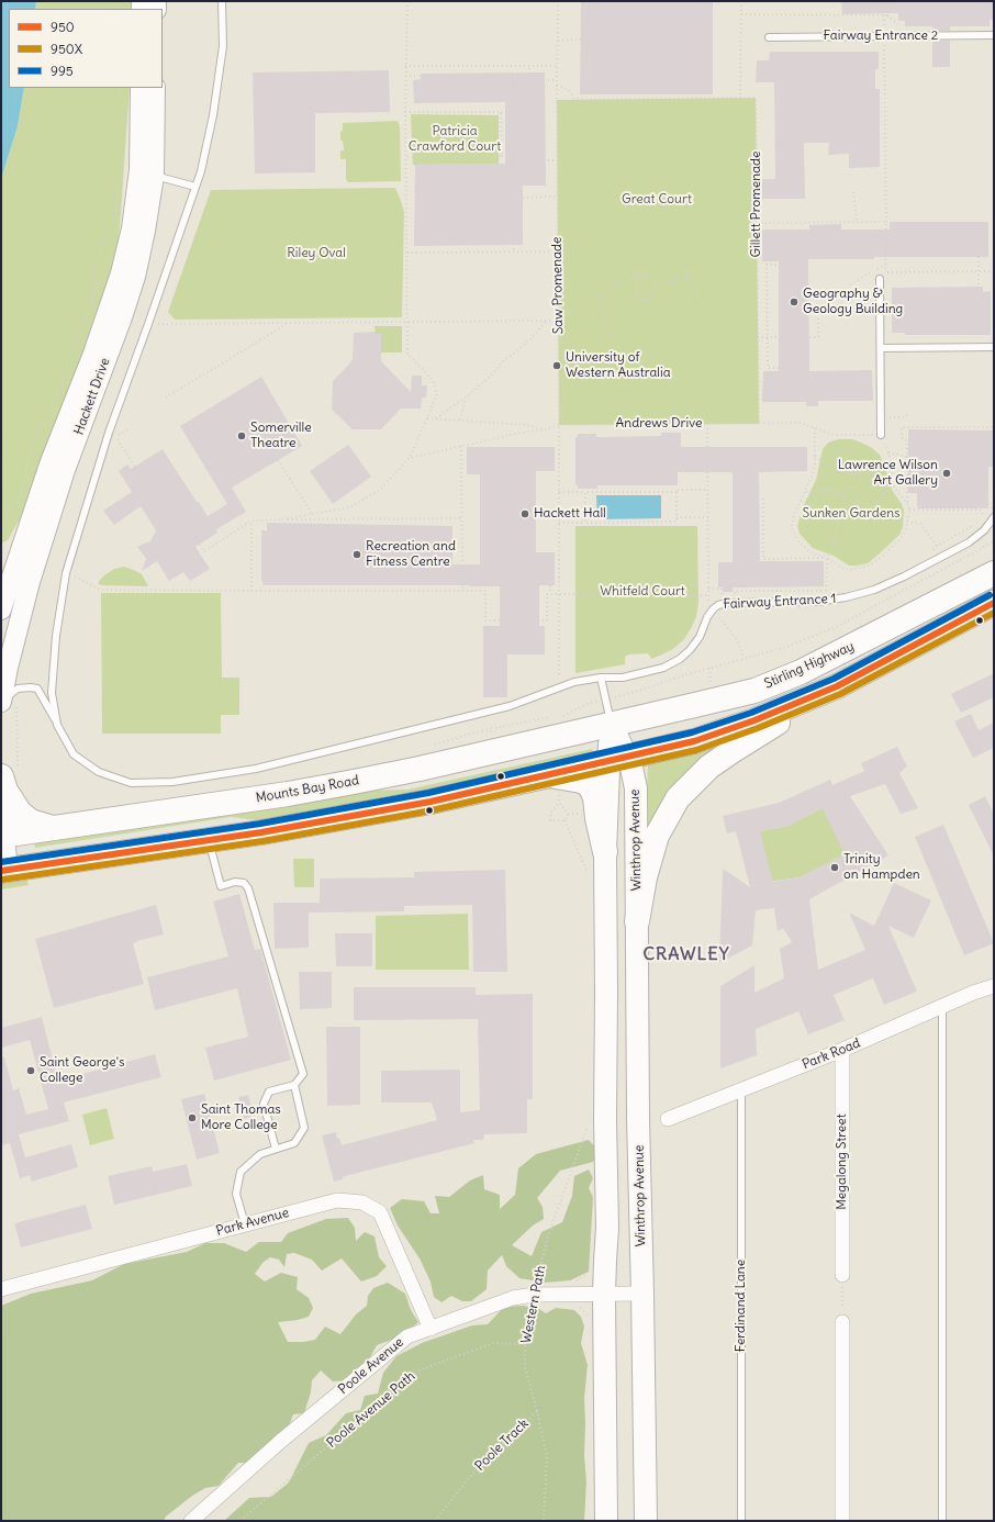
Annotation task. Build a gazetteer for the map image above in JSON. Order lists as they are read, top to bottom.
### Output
{
  "streets": {
    "highway": ["Stirling Highway", "Mounts Bay Road"],
    "main road": ["Hackett Drive", "Winthrop Avenue"],
    "street": [
      "Park Road",
      "Megalong Street",
      "Park Avenue",
      "Poole Avenue"
    ],
    "lane": ["Fairway Entrance 2", "Fairway Entrance 1", "Ferdinand Lane"],
    "path": [
      "Gillett Promenade",
      "Saw Promenade",
      "Andrews Drive",
      "Western Path",
      "Poole Avenue Path",
      "Poole Track"
    ]
  },
  "crossings": [
    ["Gillett Promenade", "Andrews Drive"],
    ["Saw Promenade", "Andrews Drive"],
    ["Hackett Drive", "Fairway Entrance 1"],
    ["Stirling Highway", "Mounts Bay Road"],
    ["Stirling Highway", "Winthrop Avenue"],
    ["Mounts Bay Road", "Winthrop Avenue"],
    ["Winthrop Avenue", "Poole Avenue"],
    ["Park Road", "Megalong Street"],
    ["Park Road", "Ferdinand Lane"],
    ["Park Avenue", "Poole Avenue"],
    ["Western Path", "Poole Avenue"],
    ["Western Path", "Poole Avenue Path"],
    ["Western Path", "Poole Track"]
  ],
  "districts": ["CRAWLEY"],
  "parks": [
    "Patricia Crawford Court",
    "Great Court",
    "Riley Oval",
    "Sunken Gardens",
    "Whitfeld Court"
  ],
  "places": [
    "Geography & Geology Building",
    "University of Western Australia",
    "Somerville Theatre",
    "Lawrence Wilson Art Gallery",
    "Hackett Hall",
    "Recreation and Fitness Centre",
    "Trinity on Hampden",
    "Saint George's College",
    "Saint Thomas More College"
  ],
  "lines": ["transit line 995", "transit line 950", "transit line 950X"],
  "legend": ["950", "950X", "995"]
}
